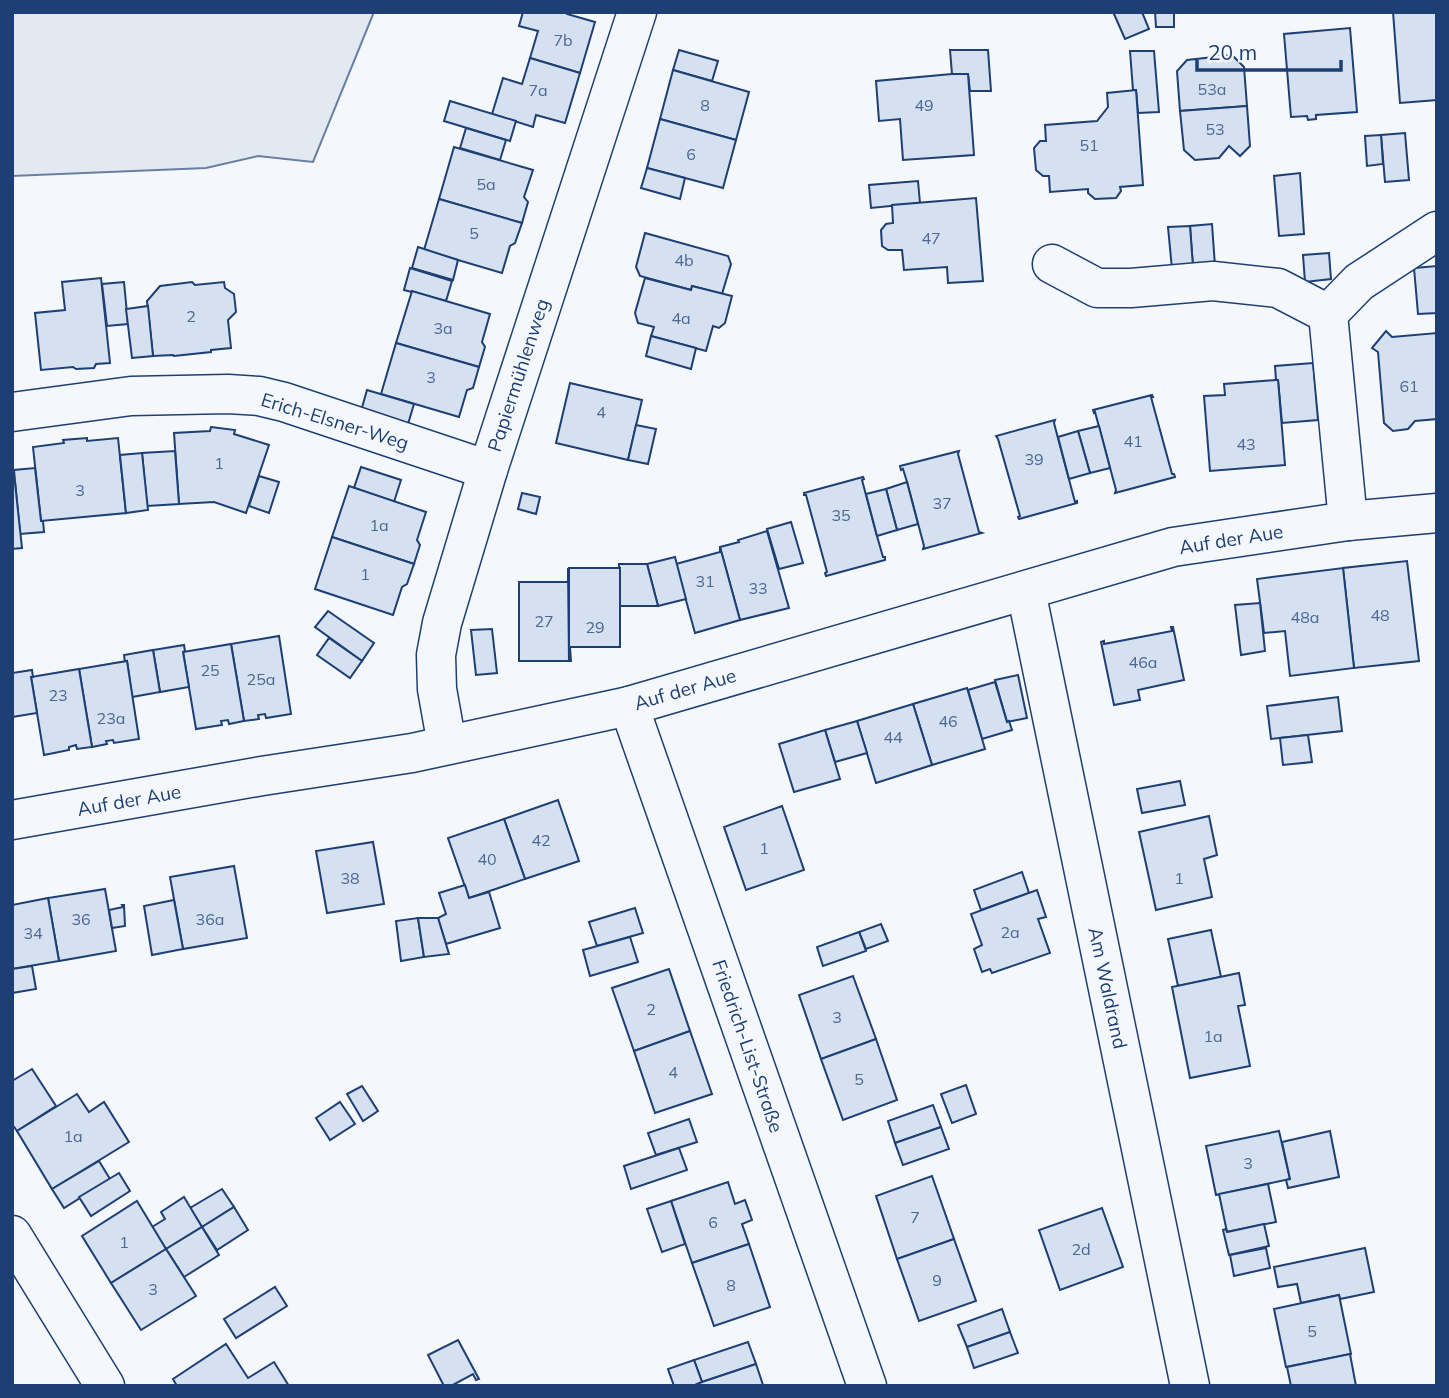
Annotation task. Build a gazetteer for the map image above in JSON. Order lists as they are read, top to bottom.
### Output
{
  "streets": {
    "street": [
      "Papiermühlenweg",
      "Erich-Elsner-Weg",
      "Auf der Aue",
      "Am Waldrand",
      "Friedrich-List-Straße"
    ]
  },
  "crossings": [
    ["Papiermühlenweg", "Erich-Elsner-Weg"],
    ["Papiermühlenweg", "Auf der Aue"],
    ["Auf der Aue", "Am Waldrand"],
    ["Auf der Aue", "Friedrich-List-Straße"]
  ],
  "house_numbers": [
    "7b",
    "53a",
    "7a",
    "8",
    "49",
    "53",
    "51",
    "6",
    "5a",
    "5",
    "47",
    "4b",
    "2",
    "4a",
    "3a",
    "3",
    "61",
    "4",
    "41",
    "43",
    "39",
    "1",
    "3",
    "37",
    "35",
    "1a",
    "1",
    "31",
    "33",
    "48",
    "48a",
    "27",
    "29",
    "46a",
    "25",
    "25a",
    "23",
    "23a",
    "46",
    "44",
    "42",
    "1",
    "40",
    "38",
    "1",
    "36",
    "36a",
    "2a",
    "34",
    "2",
    "3",
    "1a",
    "4",
    "5",
    "1a",
    "3",
    "7",
    "6",
    "1",
    "2d",
    "9",
    "8",
    "3",
    "5"
  ],
  "scale_bar": "20 m"
}
